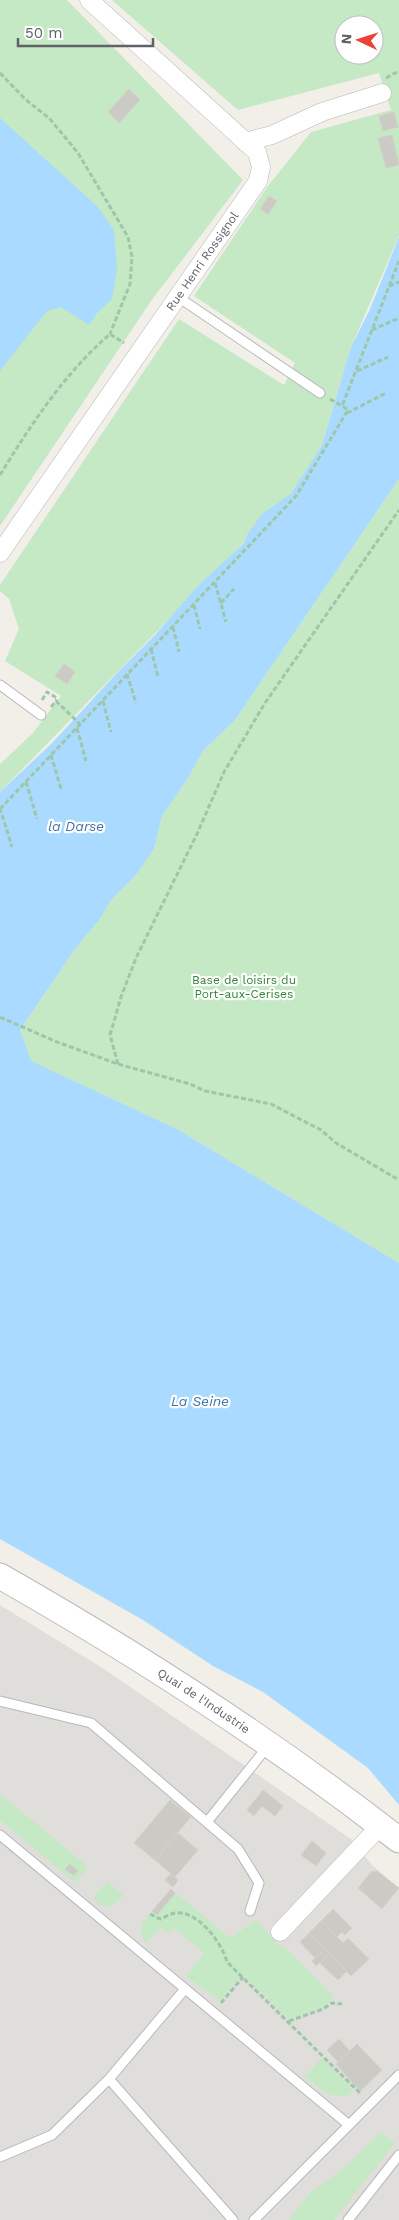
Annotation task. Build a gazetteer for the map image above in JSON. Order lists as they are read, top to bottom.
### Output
{
  "streets": {
    "main road": ["Quai de l'Industrie"],
    "street": ["Rue Henri Rossignol"]
  },
  "water": ["la Darse", "La Seine"],
  "parks": ["Base de loisirs du Port-aux-Cerises"],
  "scale_bar": "50 m",
  "north": "left"
}
